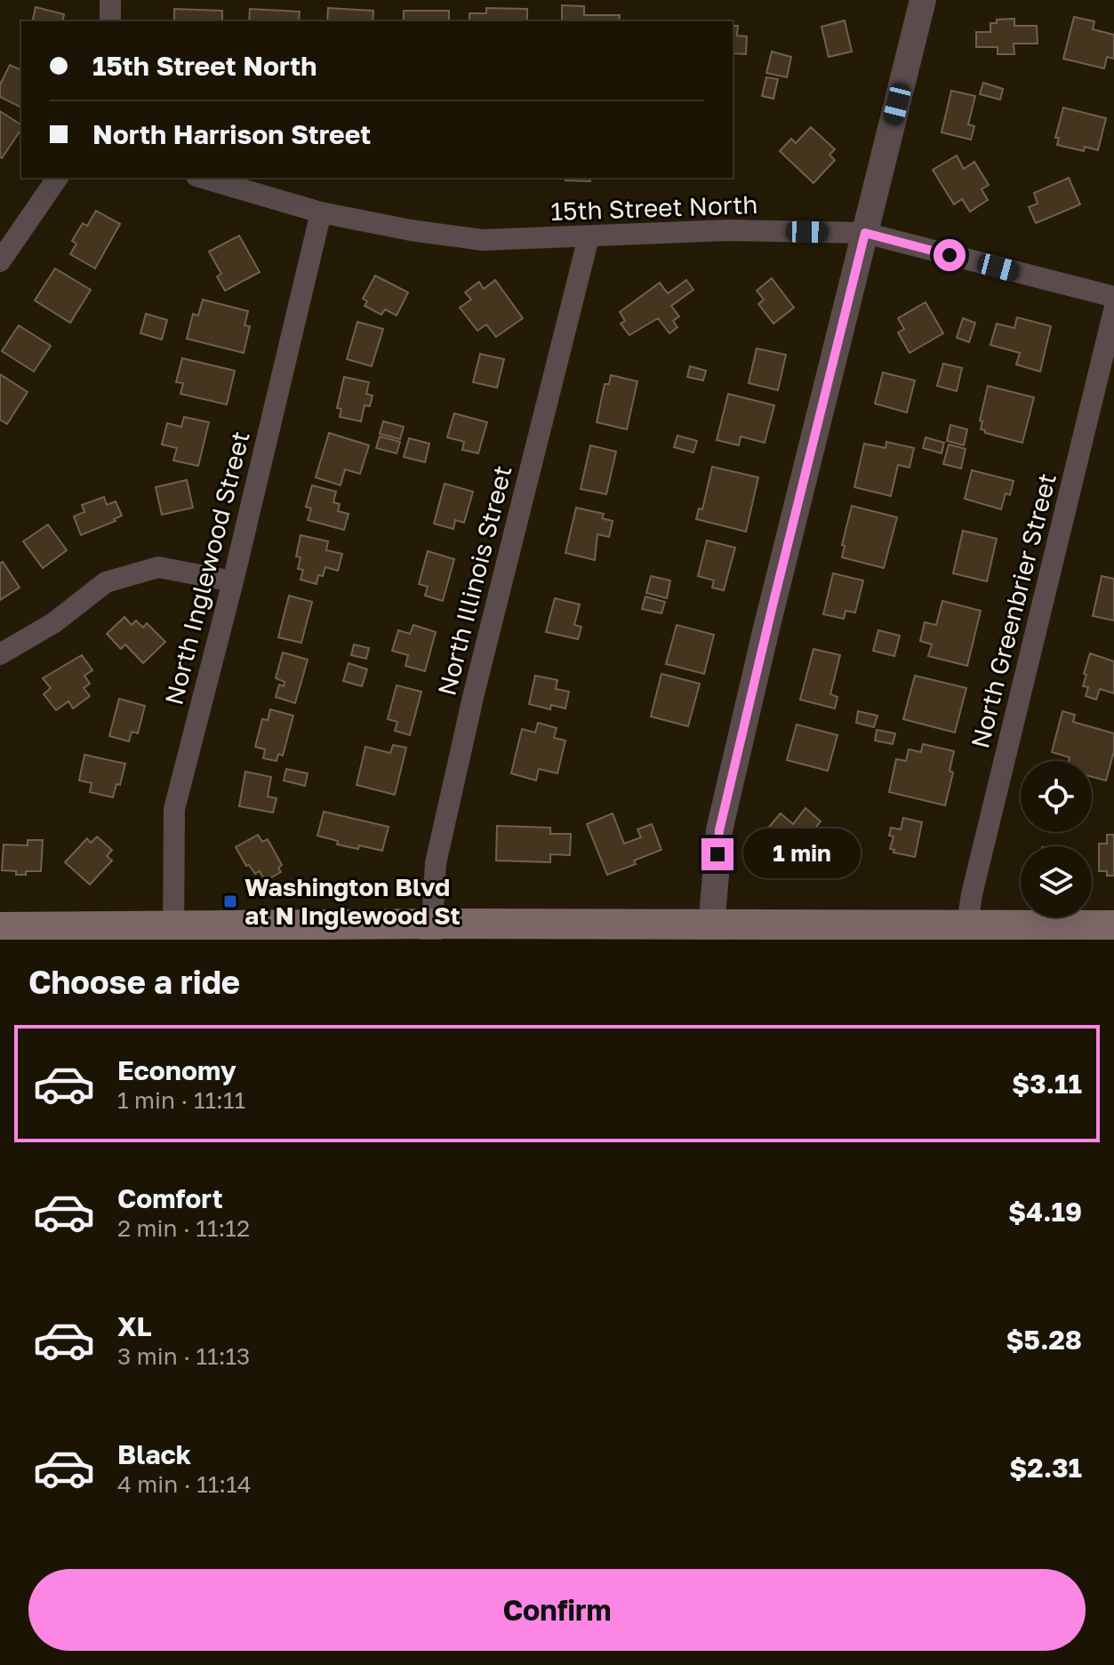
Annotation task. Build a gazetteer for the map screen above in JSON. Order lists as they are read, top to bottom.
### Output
{
  "streets": {
    "street": [
      "15th Street North",
      "North Inglewood Street",
      "North Illinois Street",
      "North Greenbrier Street"
    ]
  },
  "crossings": [
    ["15th Street North", "North Inglewood Street"],
    ["15th Street North", "North Illinois Street"]
  ],
  "places": {
    "transit": ["Washington Blvd at N Inglewood St"]
  },
  "page": {
    "banner": ["15th Street North", "North Harrison Street"],
    "bubble": "1 min",
    "heading": "Choose a ride",
    "list": [
      {
        "name": "Economy",
        "note": "1 min · 11:11",
        "value": "$3.11"
      },
      {
        "name": "Comfort",
        "note": "2 min · 11:12",
        "value": "$4.19"
      },
      {
        "name": "XL",
        "note": "3 min · 11:13",
        "value": "$5.28"
      },
      {
        "name": "Black",
        "note": "4 min · 11:14",
        "value": "$2.31"
      }
    ],
    "buttons": "Confirm"
  }
}
